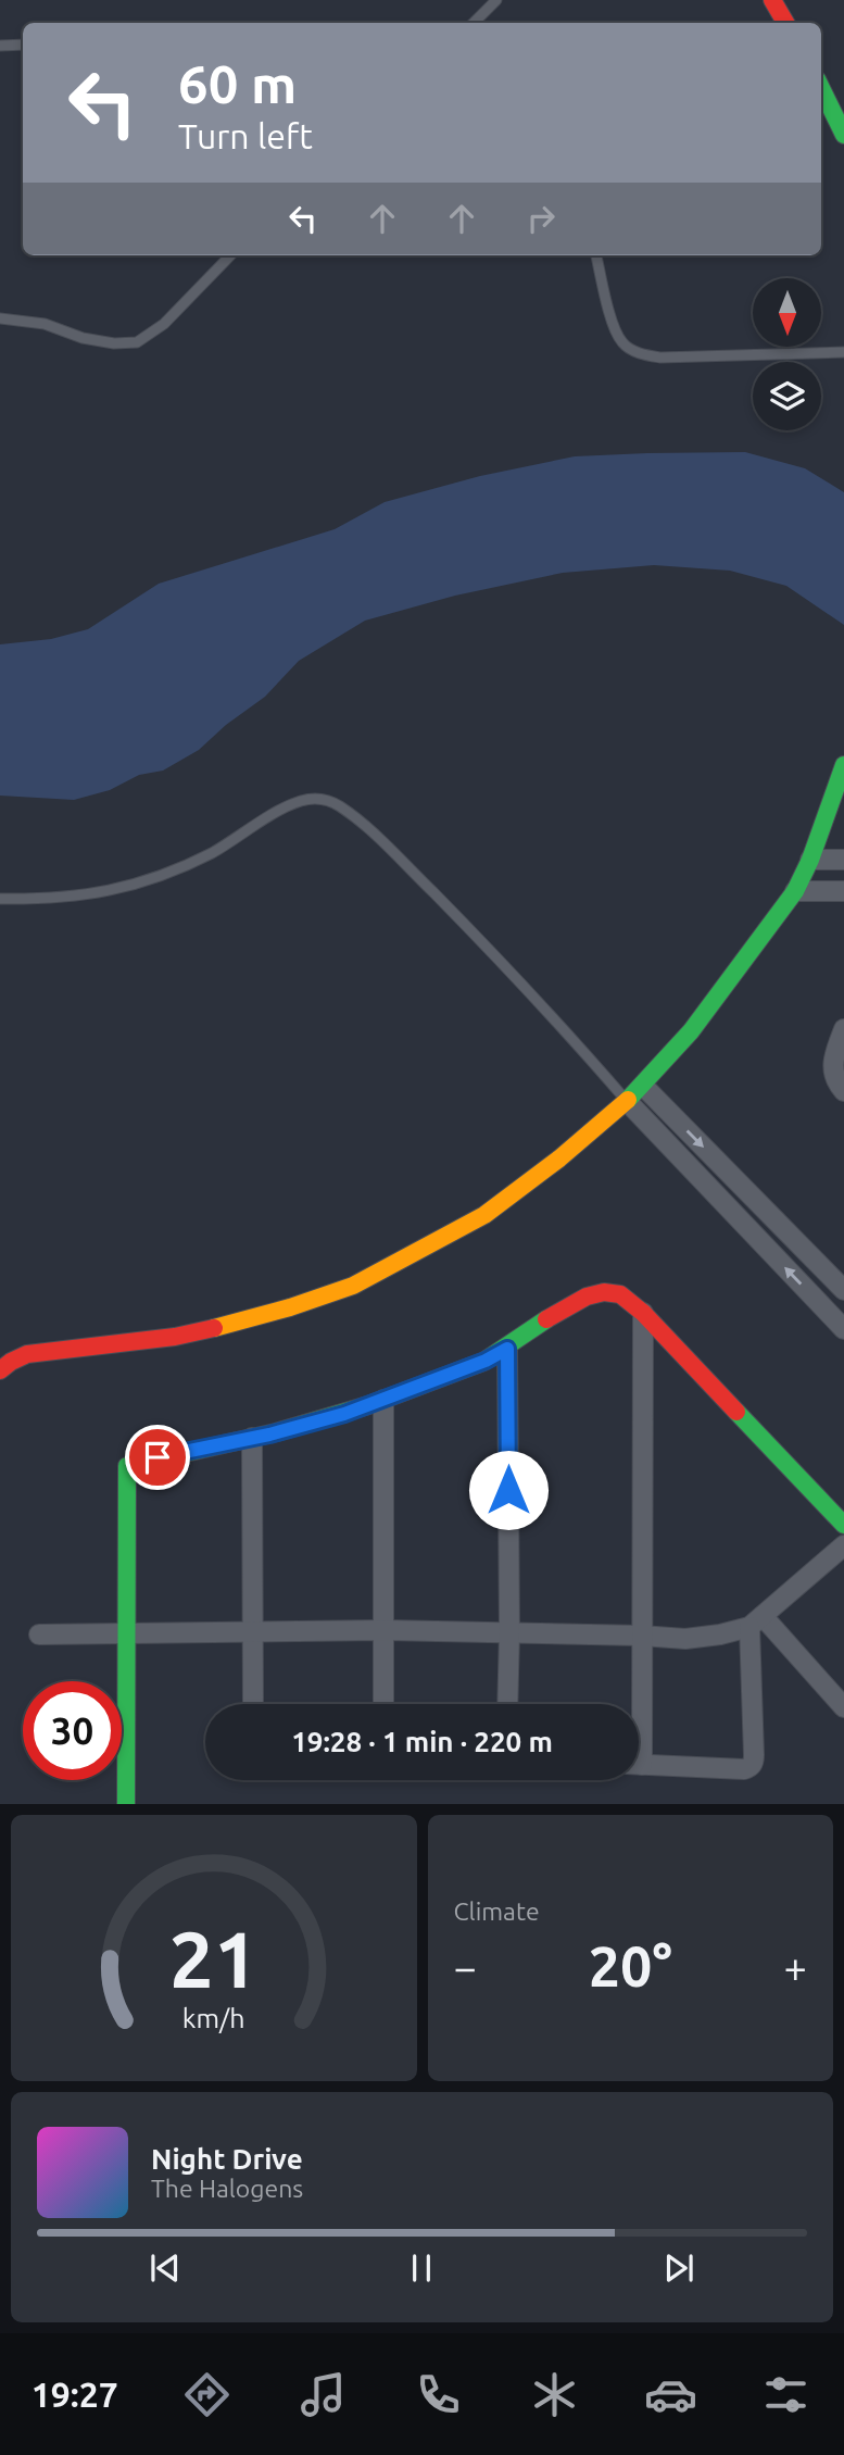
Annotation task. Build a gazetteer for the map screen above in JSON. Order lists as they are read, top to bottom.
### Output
{
  "north": "bottom",
  "page": {
    "turn": ["60 m", "Turn left"],
    "limit": "30",
    "trip": "19:28 · 1 min · 220 m",
    "tile": "Climate",
    "heat": ["−", "20°", "+"],
    "song": ["Night Drive", "The Halogens"],
    "tabs": "19:27",
    "gauge": ["21", "km/h"]
  }
}
